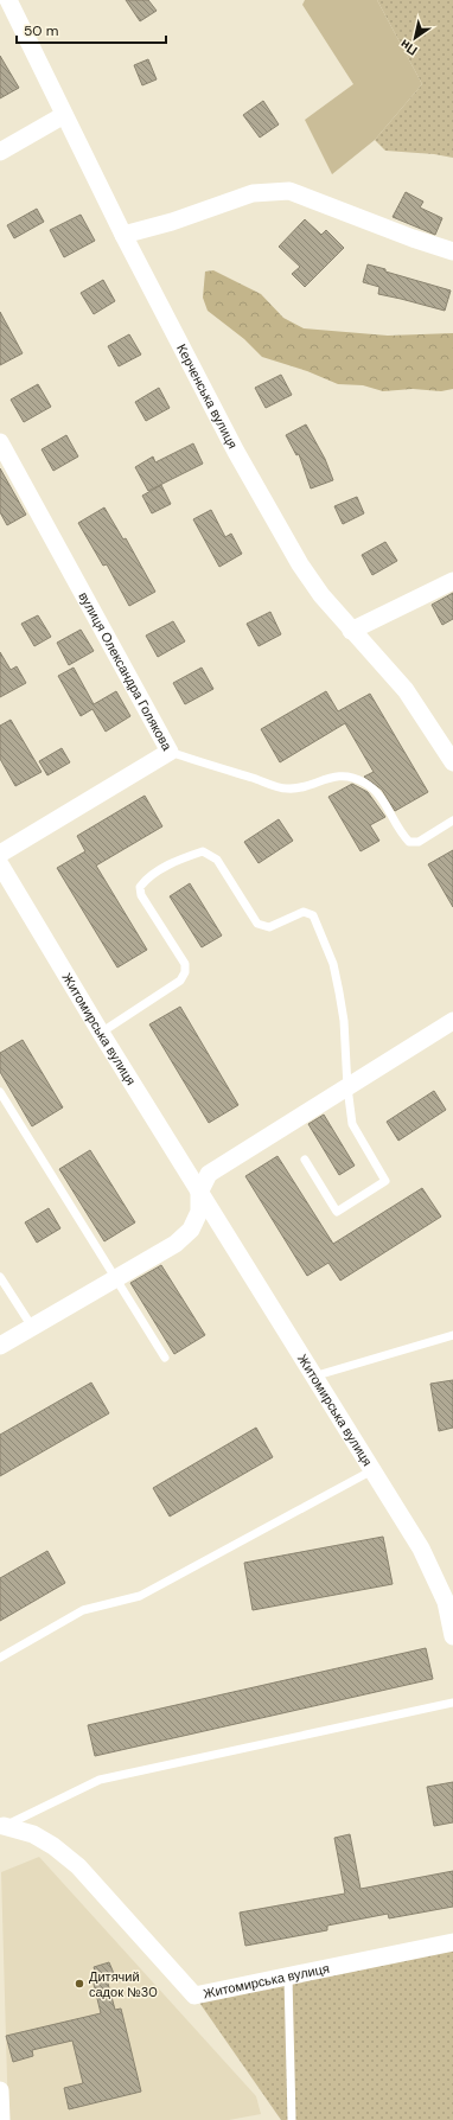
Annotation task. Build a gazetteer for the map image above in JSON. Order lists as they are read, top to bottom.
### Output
{
  "streets": {
    "street": ["Керченська вулиця", "вулиця Олександра Голякова", "Житомирська вулиця"]
  },
  "places": ["Дитячий садок №30"],
  "scale_bar": "50 m",
  "north": "bottom left"
}
